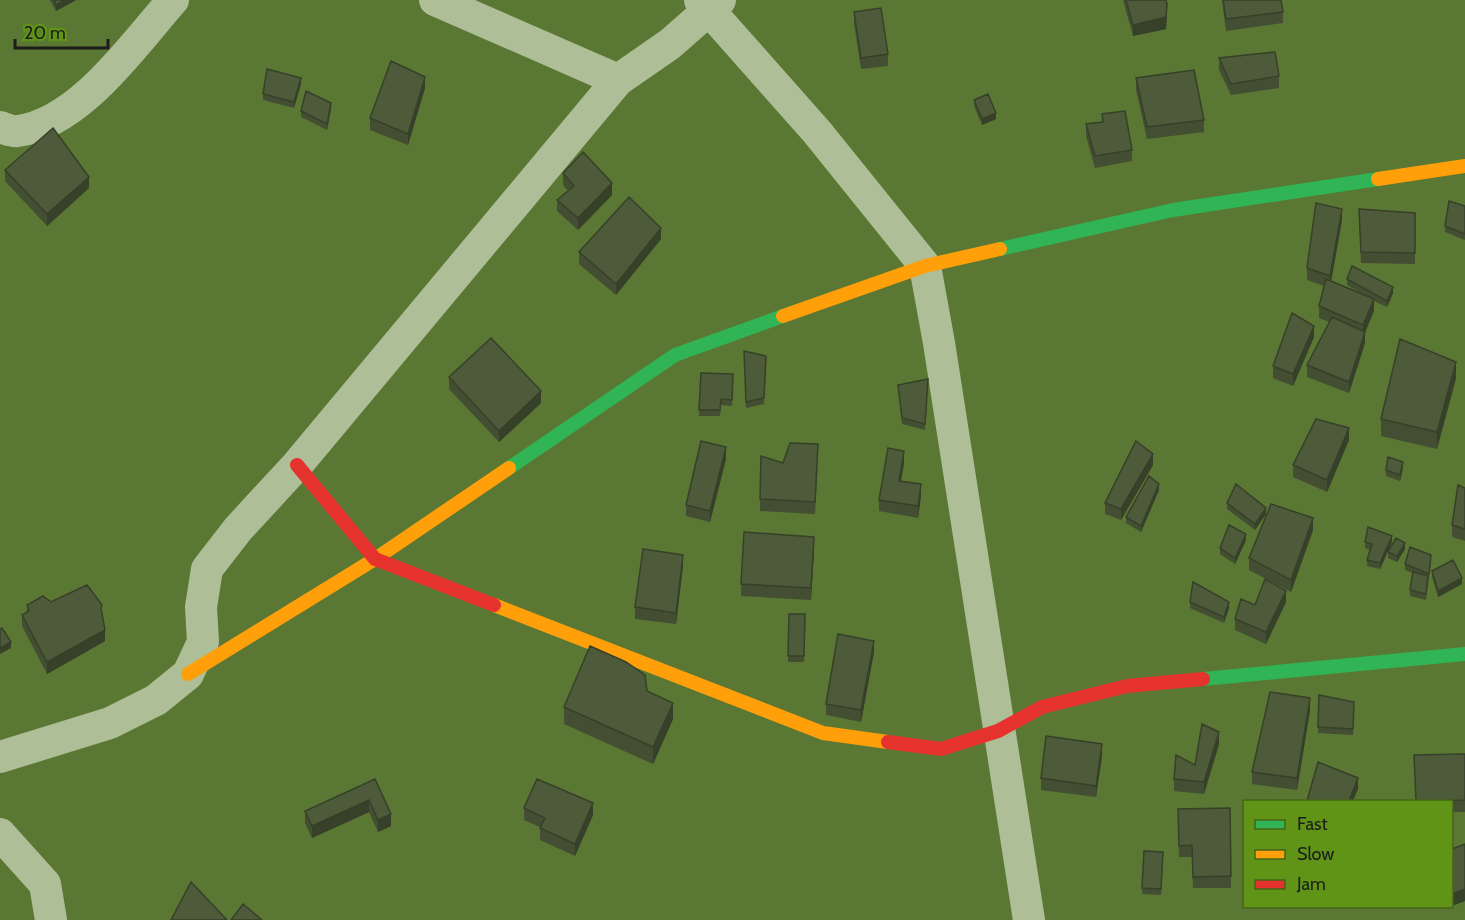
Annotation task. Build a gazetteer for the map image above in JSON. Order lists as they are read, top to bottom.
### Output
{
  "legend": ["Fast", "Slow", "Jam"],
  "scale_bar": "20 m"
}
